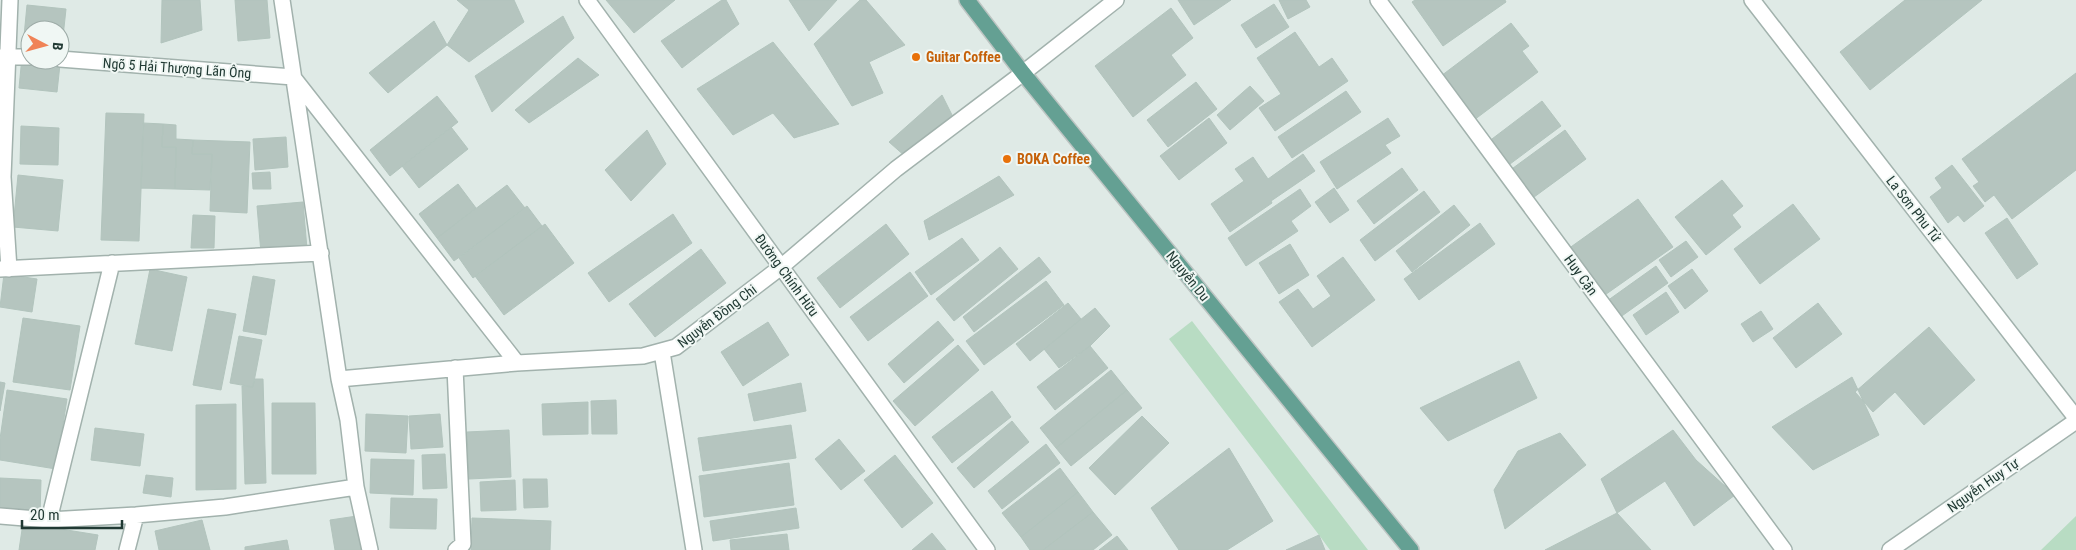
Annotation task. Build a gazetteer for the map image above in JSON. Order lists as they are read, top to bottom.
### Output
{
  "streets": {
    "main road": ["Nguyễn Du"],
    "street": [
      "Ngõ 5 Hải Thượng Lãn Ông",
      "La Sơn Phu Tử",
      "Đường Chính Hữu",
      "Huy Cận",
      "Nguyễn Đồng Chi",
      "Nguyễn Huy Tự"
    ]
  },
  "crossings": [
    ["La Sơn Phu Tử", "Nguyễn Huy Tự"],
    ["Đường Chính Hữu", "Nguyễn Đồng Chi"],
    ["Nguyễn Du", "Nguyễn Đồng Chi"]
  ],
  "places": ["Guitar Coffee", "BOKA Coffee"],
  "scale_bar": "20 m",
  "north": "right"
}
